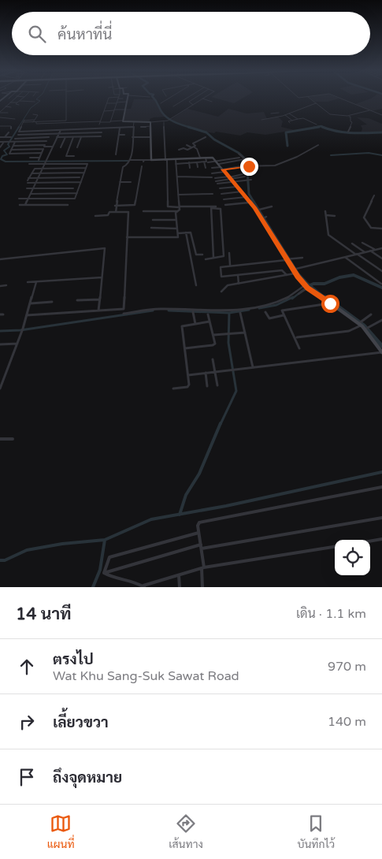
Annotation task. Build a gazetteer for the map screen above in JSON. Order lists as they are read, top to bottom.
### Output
{
  "page": {
    "search": "ค้นหาที่นี่",
    "heading": ["14 นาที", "เดิน · 1.1 km"],
    "list": [
      ["ตรงไป", "Wat Khu Sang-Suk Sawat Road", "970 m"],
      ["เลี้ยวขวา", "140 m"],
      "ถึงจุดหมาย"
    ],
    "nav": ["แผนที่", "เส้นทาง", "บันทึกไว้"]
  }
}
